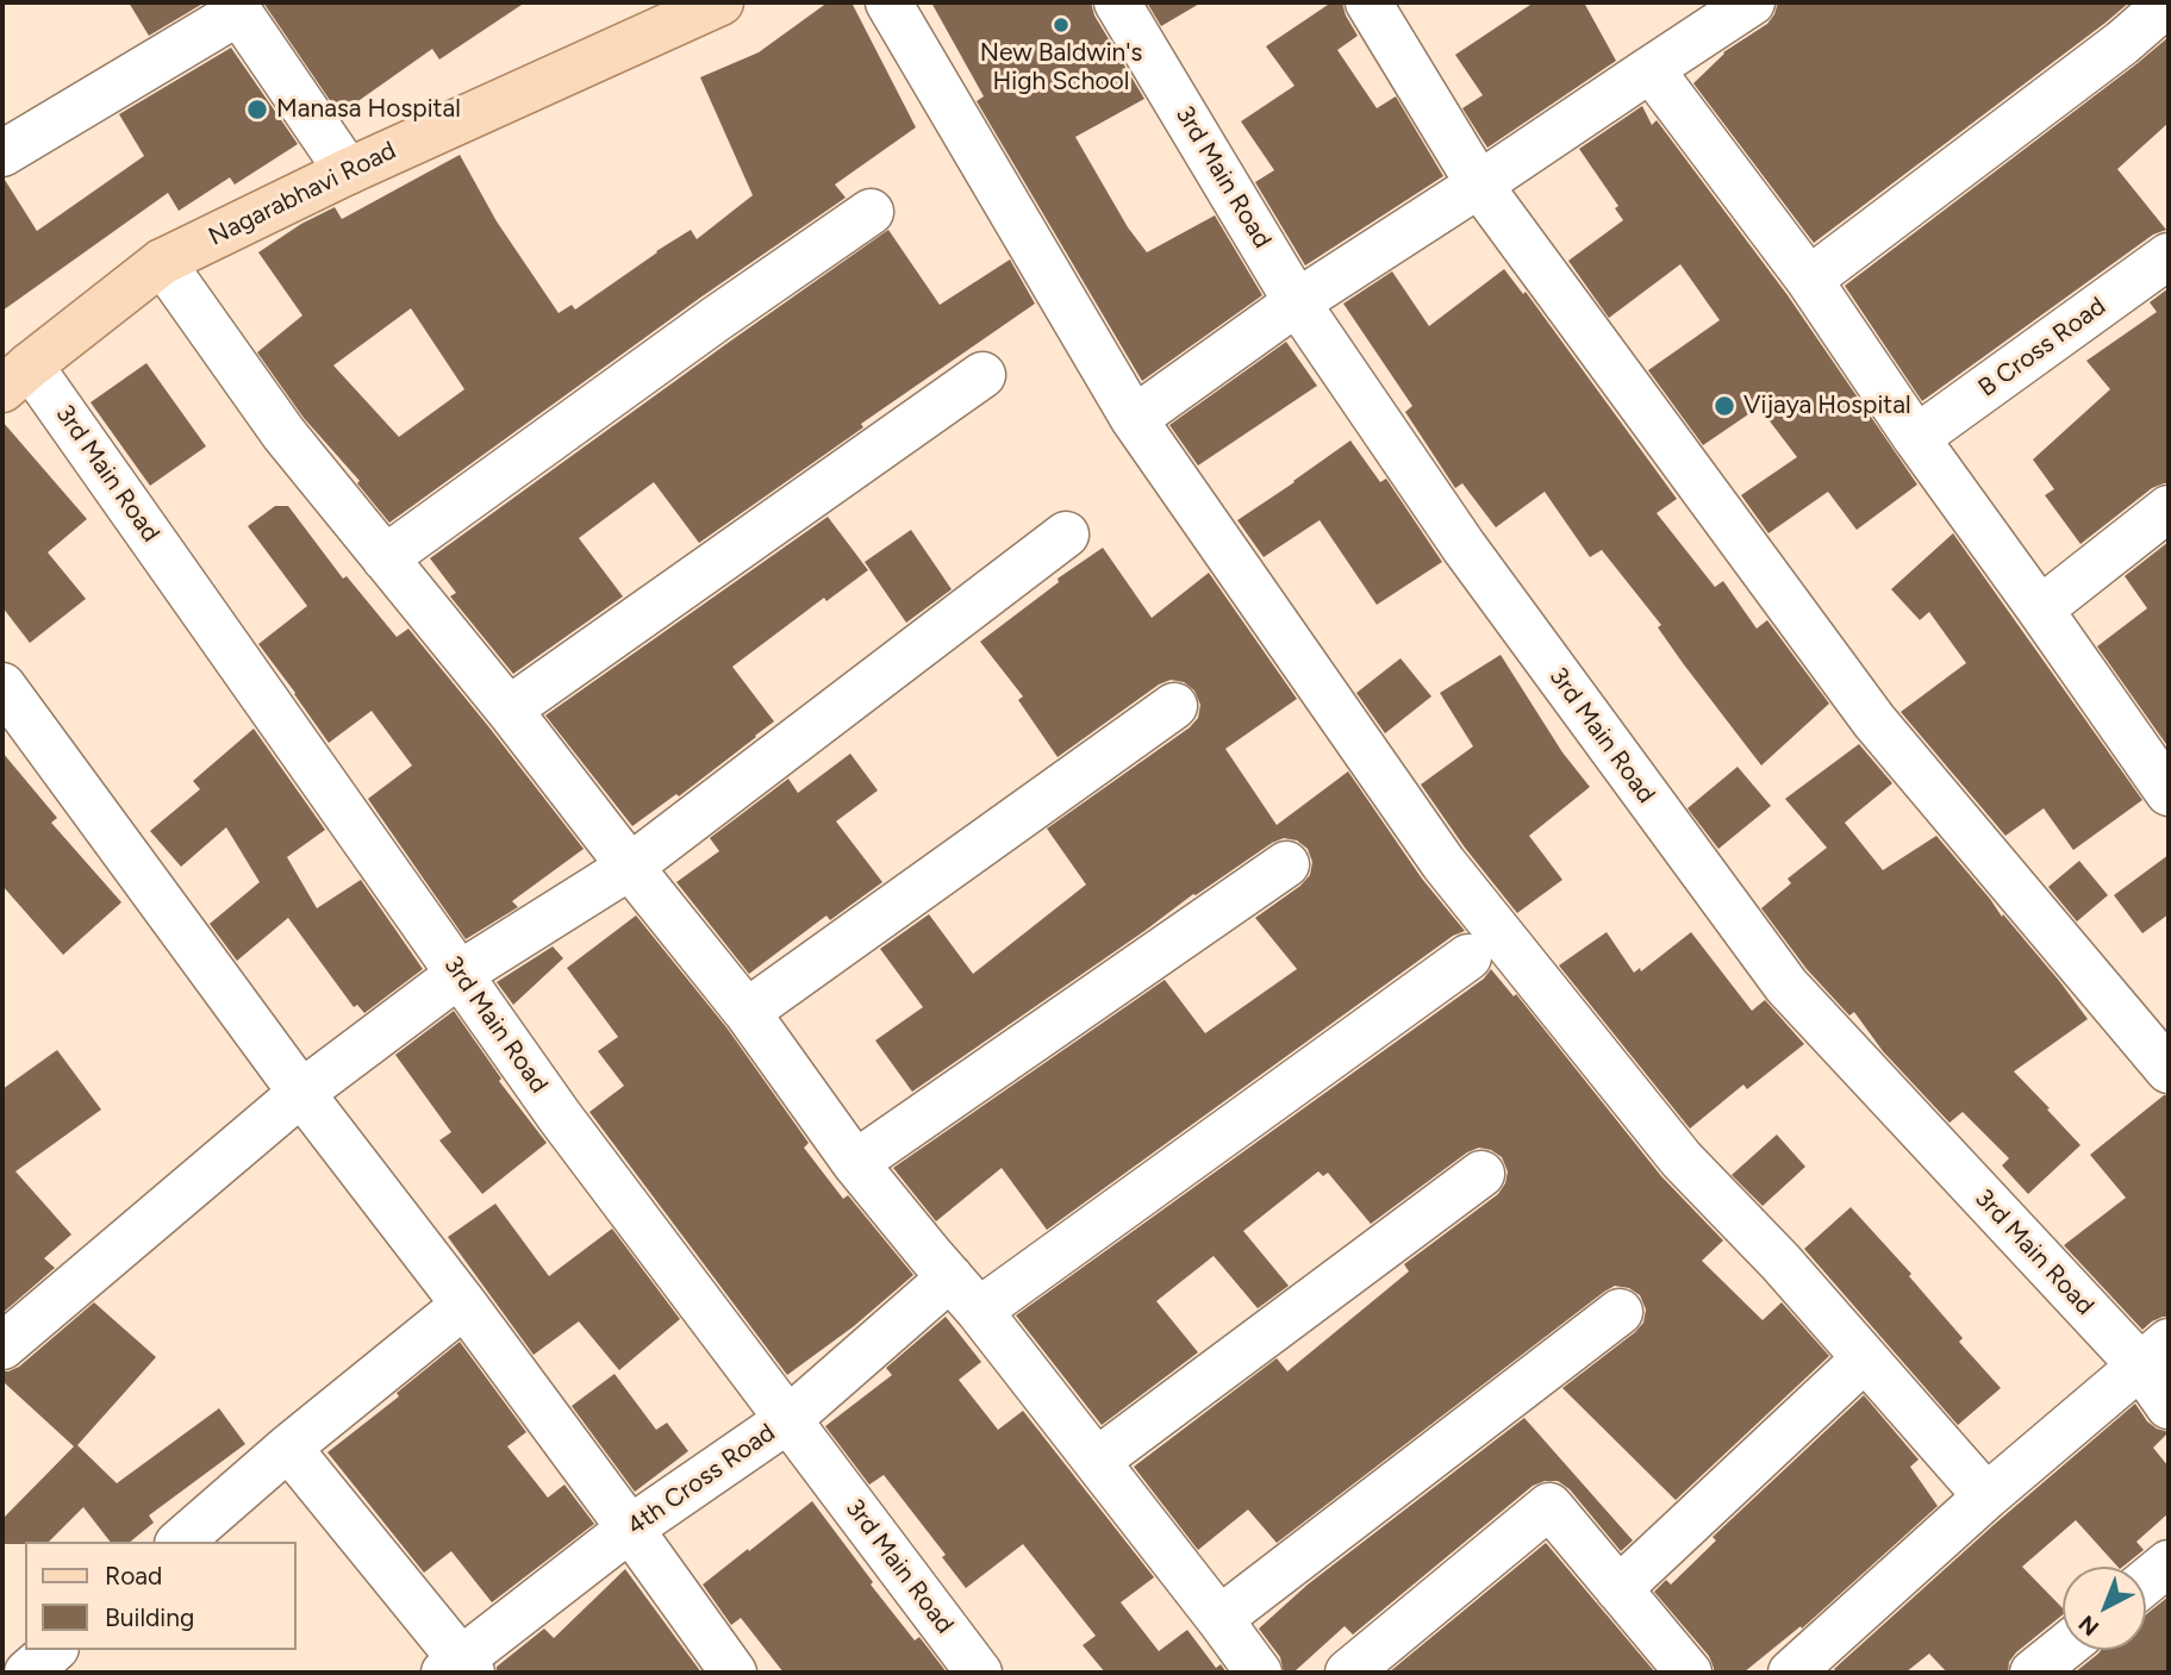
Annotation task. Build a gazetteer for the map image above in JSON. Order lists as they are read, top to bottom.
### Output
{
  "streets": {
    "main road": ["Nagarabhavi Road"],
    "street": ["3rd Main Road", "B Cross Road", "4th Cross Road"]
  },
  "crossings": [
    ["3rd Main Road", "Nagarabhavi Road"],
    ["3rd Main Road", "4th Cross Road"]
  ],
  "places": ["New Baldwin's High School", "Manasa Hospital", "Vijaya Hospital"],
  "legend": ["Road", "Building"],
  "north": "bottom left"
}
